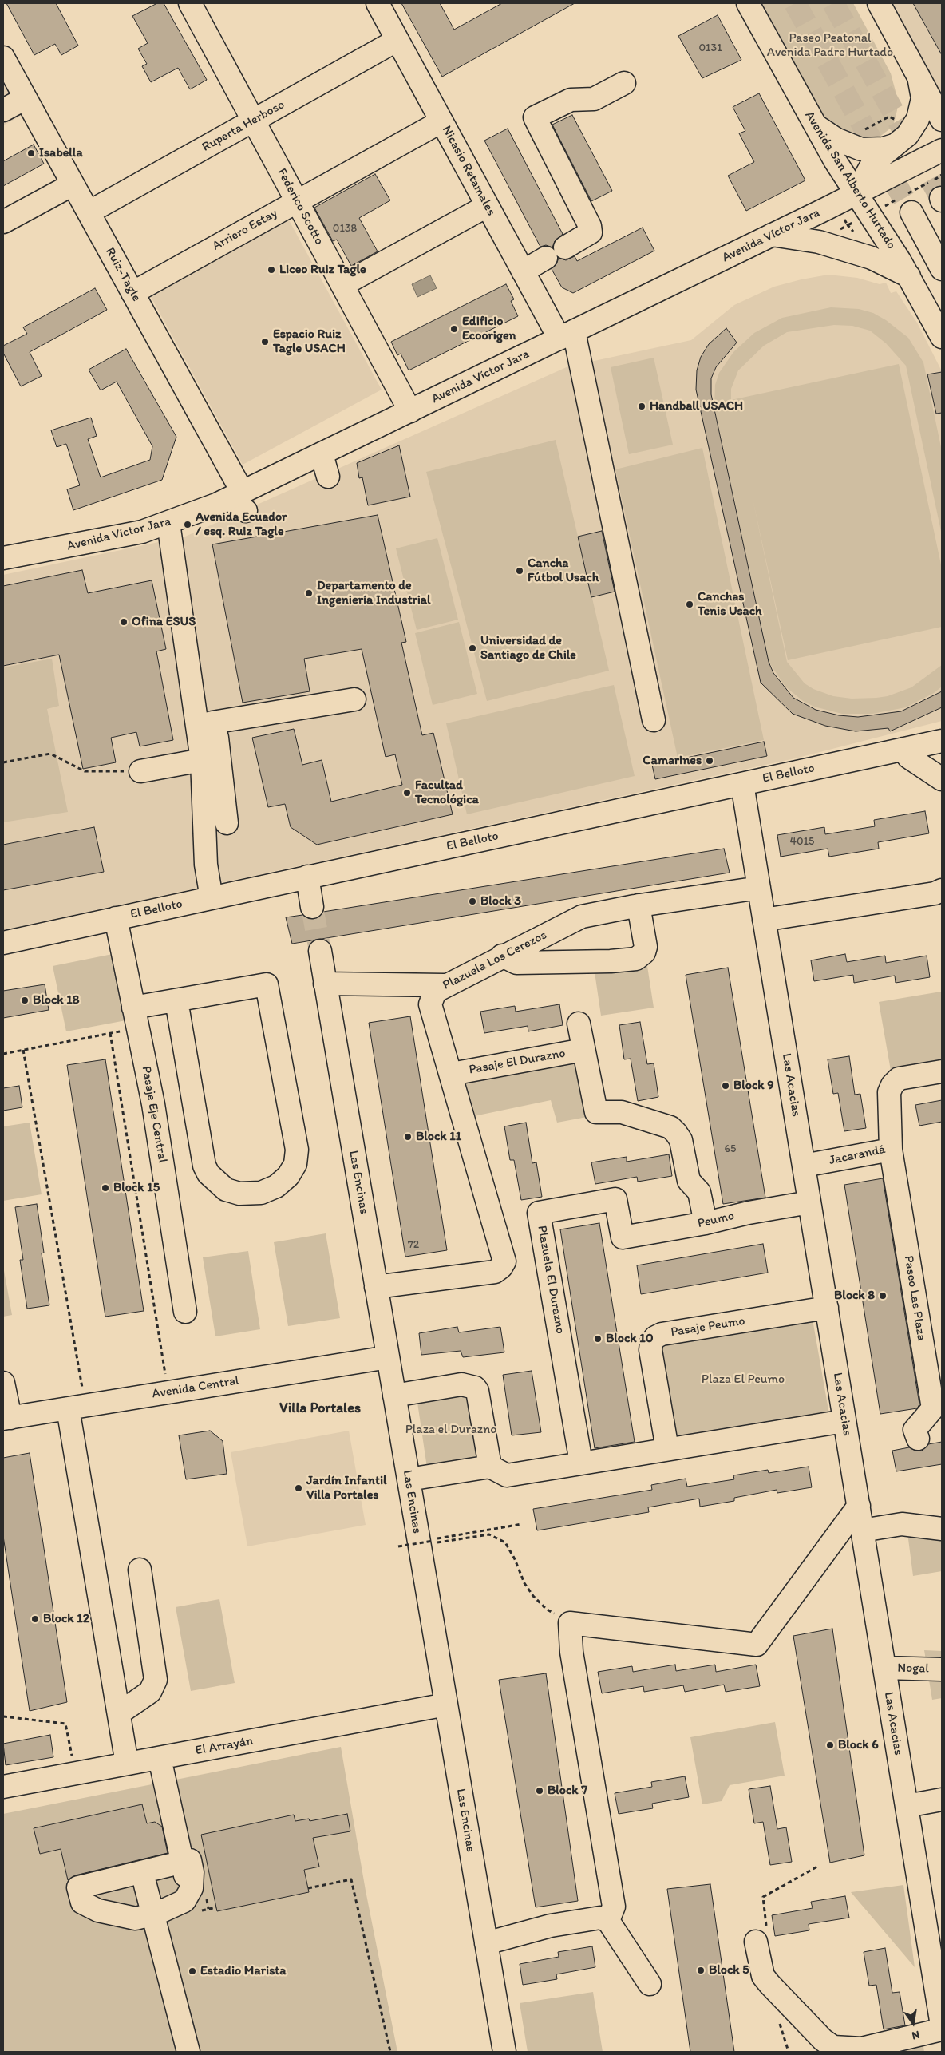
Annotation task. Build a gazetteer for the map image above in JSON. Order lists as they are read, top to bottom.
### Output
{
  "streets": {
    "main road": [
      "Ruperta Herboso",
      "Nicasio Retamales",
      "Avenida San Alberto Hurtado",
      "Federico Scotto",
      "Arriero Estay",
      "Avenida Víctor Jara",
      "Ruiz-Tagle",
      "El Belloto",
      "Plazuela Los Cerezos",
      "Pasaje El Durazno",
      "Las Acacias",
      "Pasaje Eje Central",
      "Jacarandá",
      "Las Encinas",
      "Peumo",
      "Plazuela El Durazno",
      "Paseo Las Plaza",
      "Pasaje Peumo",
      "Avenida Central",
      "Nogal",
      "El Arrayán"
    ]
  },
  "crossings": [
    ["Ruperta Herboso", "Nicasio Retamales"],
    ["Ruperta Herboso", "Federico Scotto"],
    ["Ruperta Herboso", "Ruiz-Tagle"],
    ["Nicasio Retamales", "Arriero Estay"],
    ["Nicasio Retamales", "Avenida Víctor Jara"],
    ["Avenida San Alberto Hurtado", "Avenida Víctor Jara"],
    ["Federico Scotto", "Arriero Estay"],
    ["Federico Scotto", "Avenida Víctor Jara"],
    ["Arriero Estay", "Ruiz-Tagle"],
    ["Avenida Víctor Jara", "Ruiz-Tagle"],
    ["El Belloto", "Las Acacias"],
    ["El Belloto", "Pasaje Eje Central"],
    ["Plazuela Los Cerezos", "Pasaje El Durazno"],
    ["Plazuela Los Cerezos", "Las Acacias"],
    ["Plazuela Los Cerezos", "Las Encinas"],
    ["Las Acacias", "Jacarandá"],
    ["Las Acacias", "Peumo"],
    ["Las Acacias", "Pasaje Peumo"],
    ["Las Acacias", "Nogal"],
    ["Jacarandá", "Paseo Las Plaza"],
    ["Las Encinas", "Avenida Central"],
    ["Las Encinas", "El Arrayán"],
    ["Peumo", "Plazuela El Durazno"]
  ],
  "districts": ["Villa Portales"],
  "parks": ["Paseo Peatonal Avenida Padre Hurtado", "Plaza El Peumo", "Plaza el Durazno"],
  "places": [
    "Isabella",
    "Liceo Ruiz Tagle",
    "Edificio Ecoorigen",
    "Espacio Ruiz Tagle USACH",
    "Handball USACH",
    "Avenida Ecuador / esq. Ruiz Tagle",
    "Cancha Fútbol Usach",
    "Departamento de Ingeniería Industrial",
    "Canchas Tenis Usach",
    "Ofina ESUS",
    "Universidad de Santiago de Chile",
    "Camarines",
    "Facultad Tecnológica",
    "Block 3",
    "Block 18",
    "Block 9",
    "Block 11",
    "Block 15",
    "Block 8",
    "Block 10",
    "Jardín Infantil Villa Portales",
    "Block 12",
    "Block 6",
    "Block 7",
    "Block 5",
    "Estadio Marista"
  ],
  "house_numbers": [
    "0131",
    "0138",
    "4015",
    "65",
    "72"
  ],
  "north": "bottom"
}
